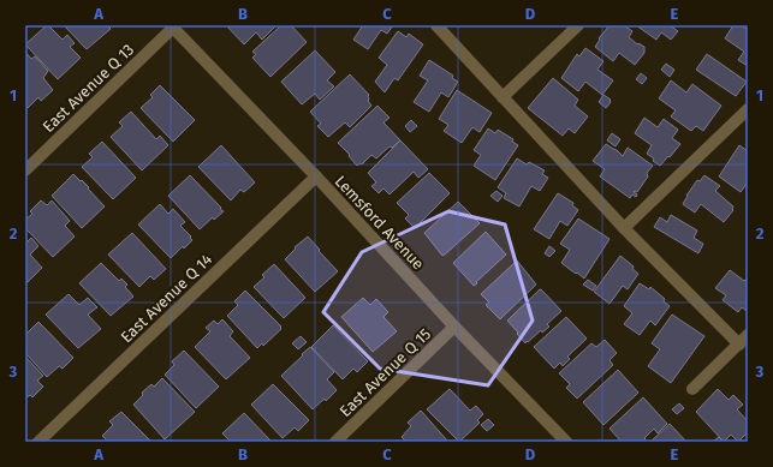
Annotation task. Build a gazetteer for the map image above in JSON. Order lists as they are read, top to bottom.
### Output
{
  "streets": {
    "street": [
      "East Avenue Q 13",
      "Lemsford Avenue",
      "East Avenue Q 14",
      "East Avenue Q 15"
    ]
  },
  "crossings": [
    ["East Avenue Q 13", "Lemsford Avenue"],
    ["Lemsford Avenue", "East Avenue Q 14"],
    ["Lemsford Avenue", "East Avenue Q 15"]
  ],
  "grid": {
    "columns": [
      "A",
      "B",
      "C",
      "D",
      "E"
    ],
    "rows": ["1", "2", "3"]
  }
}
